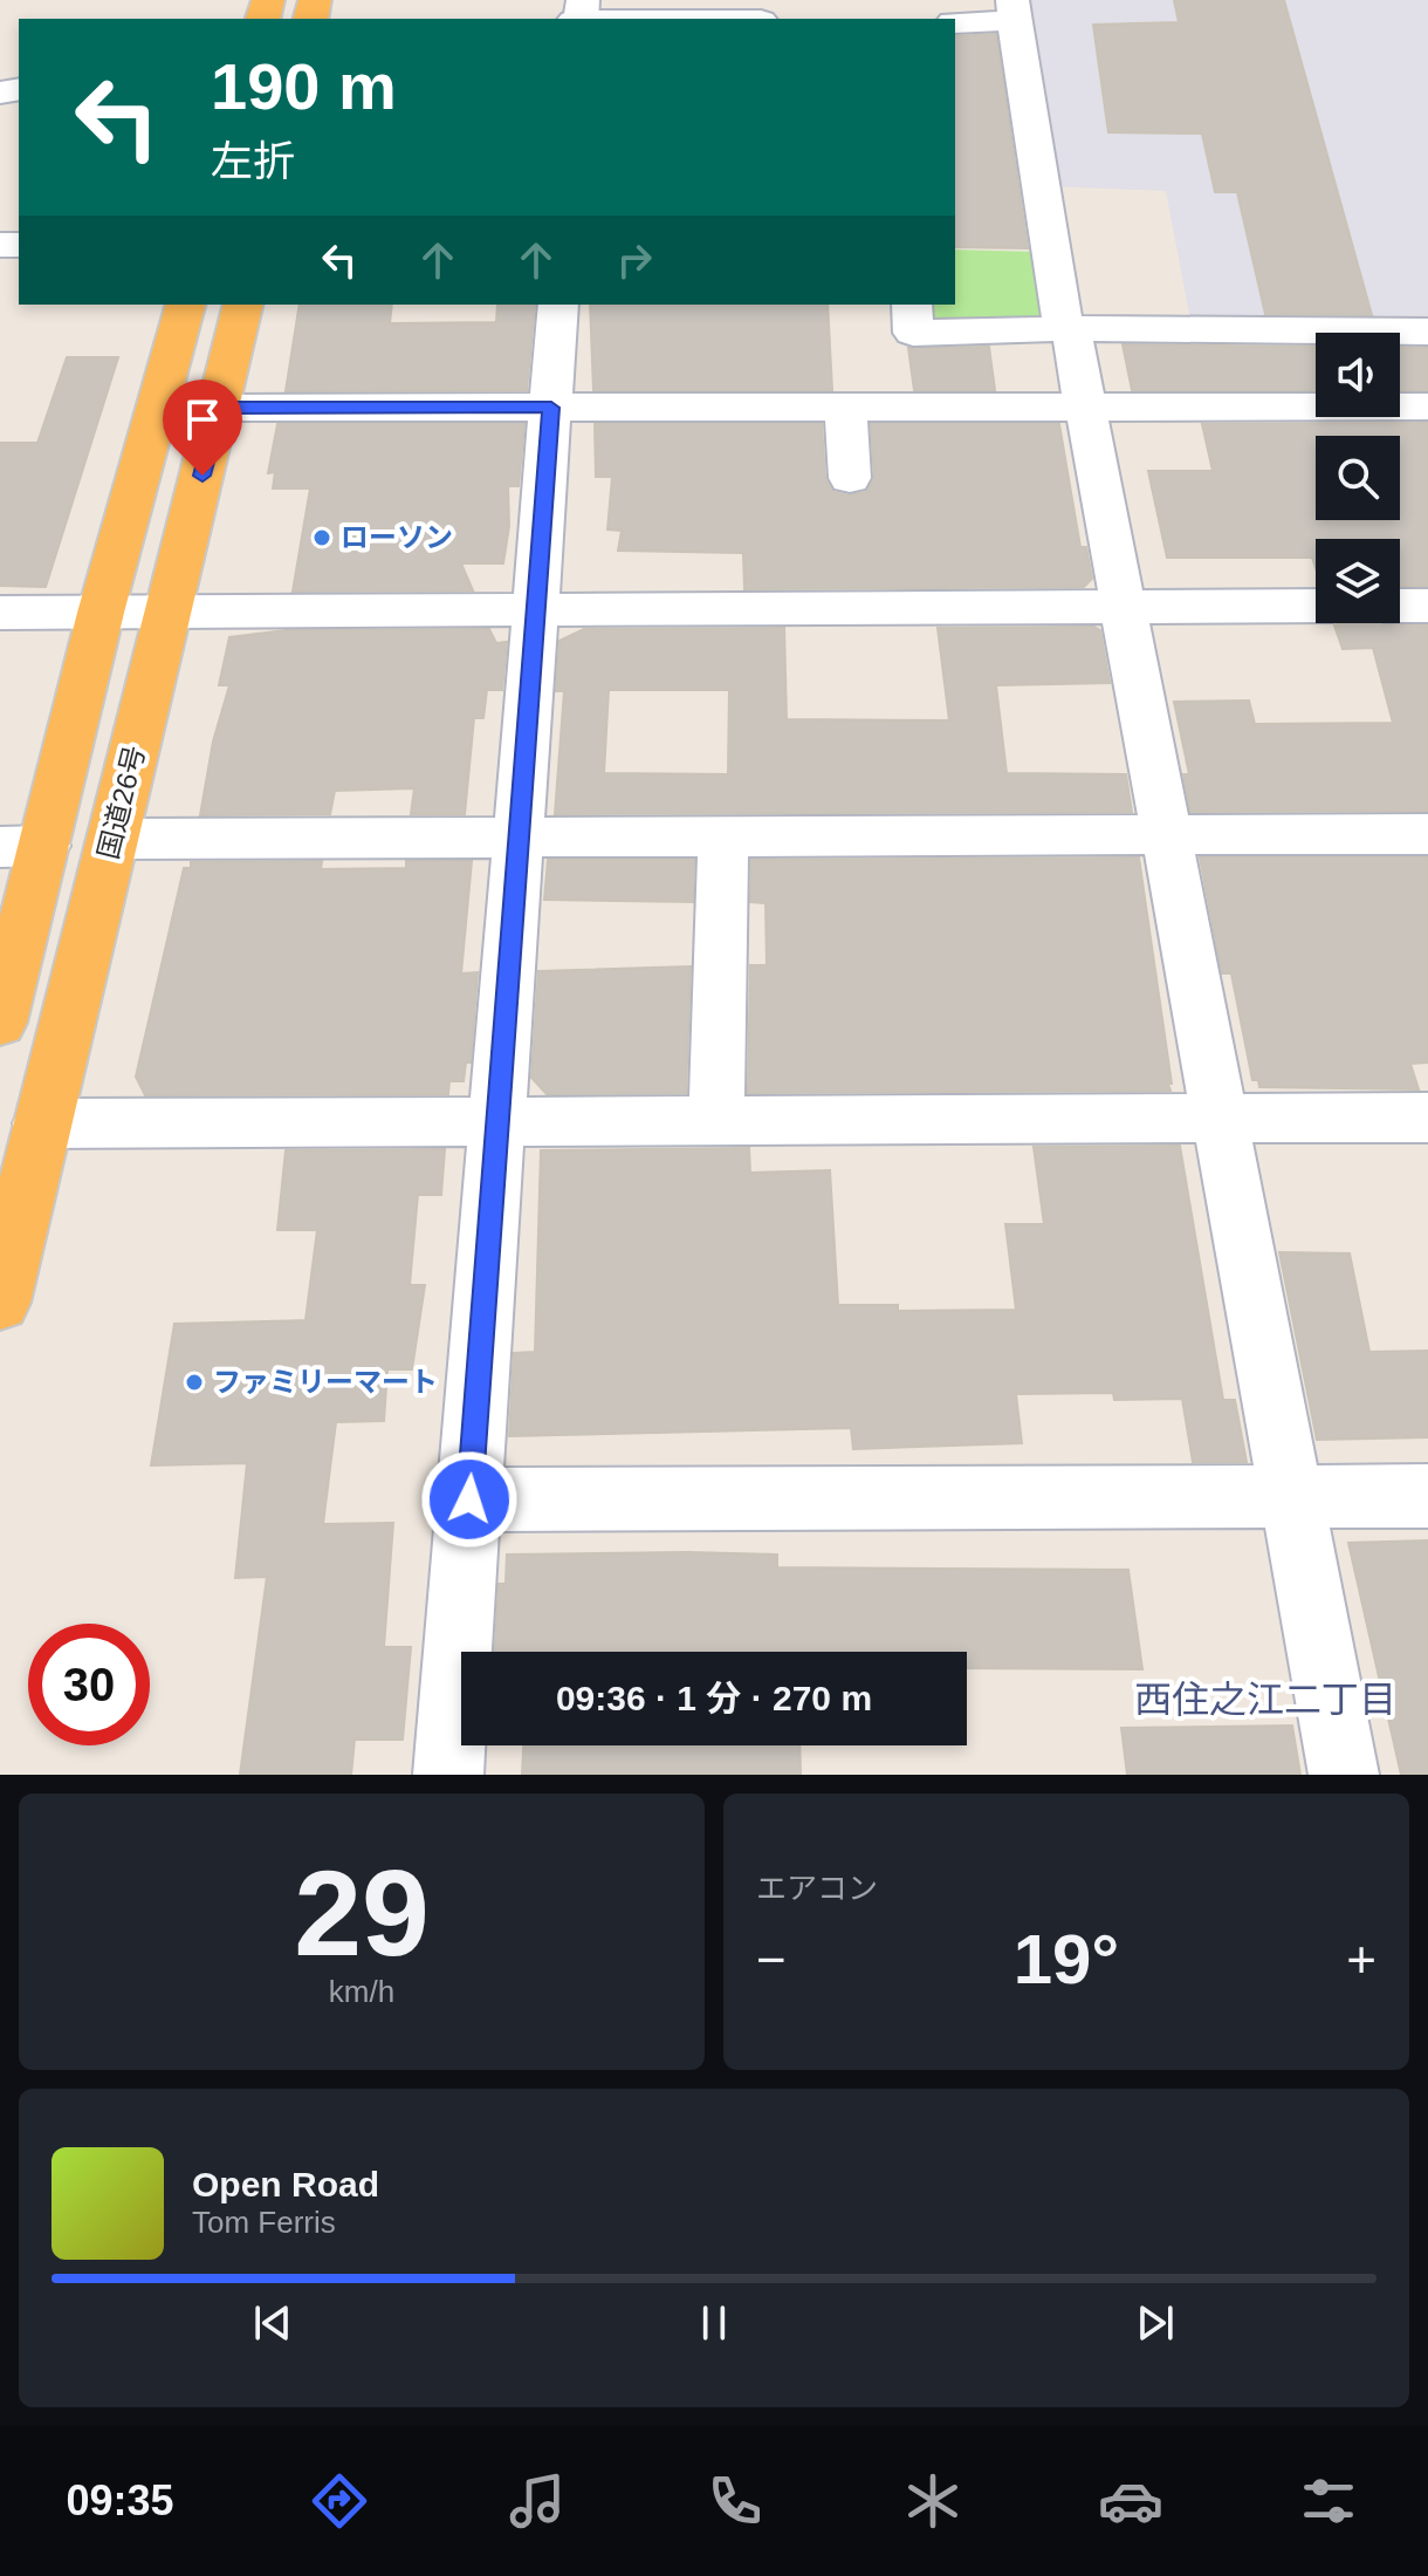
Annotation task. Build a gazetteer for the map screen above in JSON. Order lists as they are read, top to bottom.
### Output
{
  "streets": {
    "highway": ["国道26号"]
  },
  "districts": ["西住之江二丁目"],
  "places": ["ローソン", "ファミリーマート"],
  "page": {
    "turn": ["190 m", "左折"],
    "limit": "30",
    "trip": "09:36 · 1 分 · 270 m",
    "tile": [
      ["29", "km/h"],
      "エアコン"
    ],
    "heat": ["−", "19°", "+"],
    "song": ["Open Road", "Tom Ferris"],
    "tabs": "09:35"
  }
}
